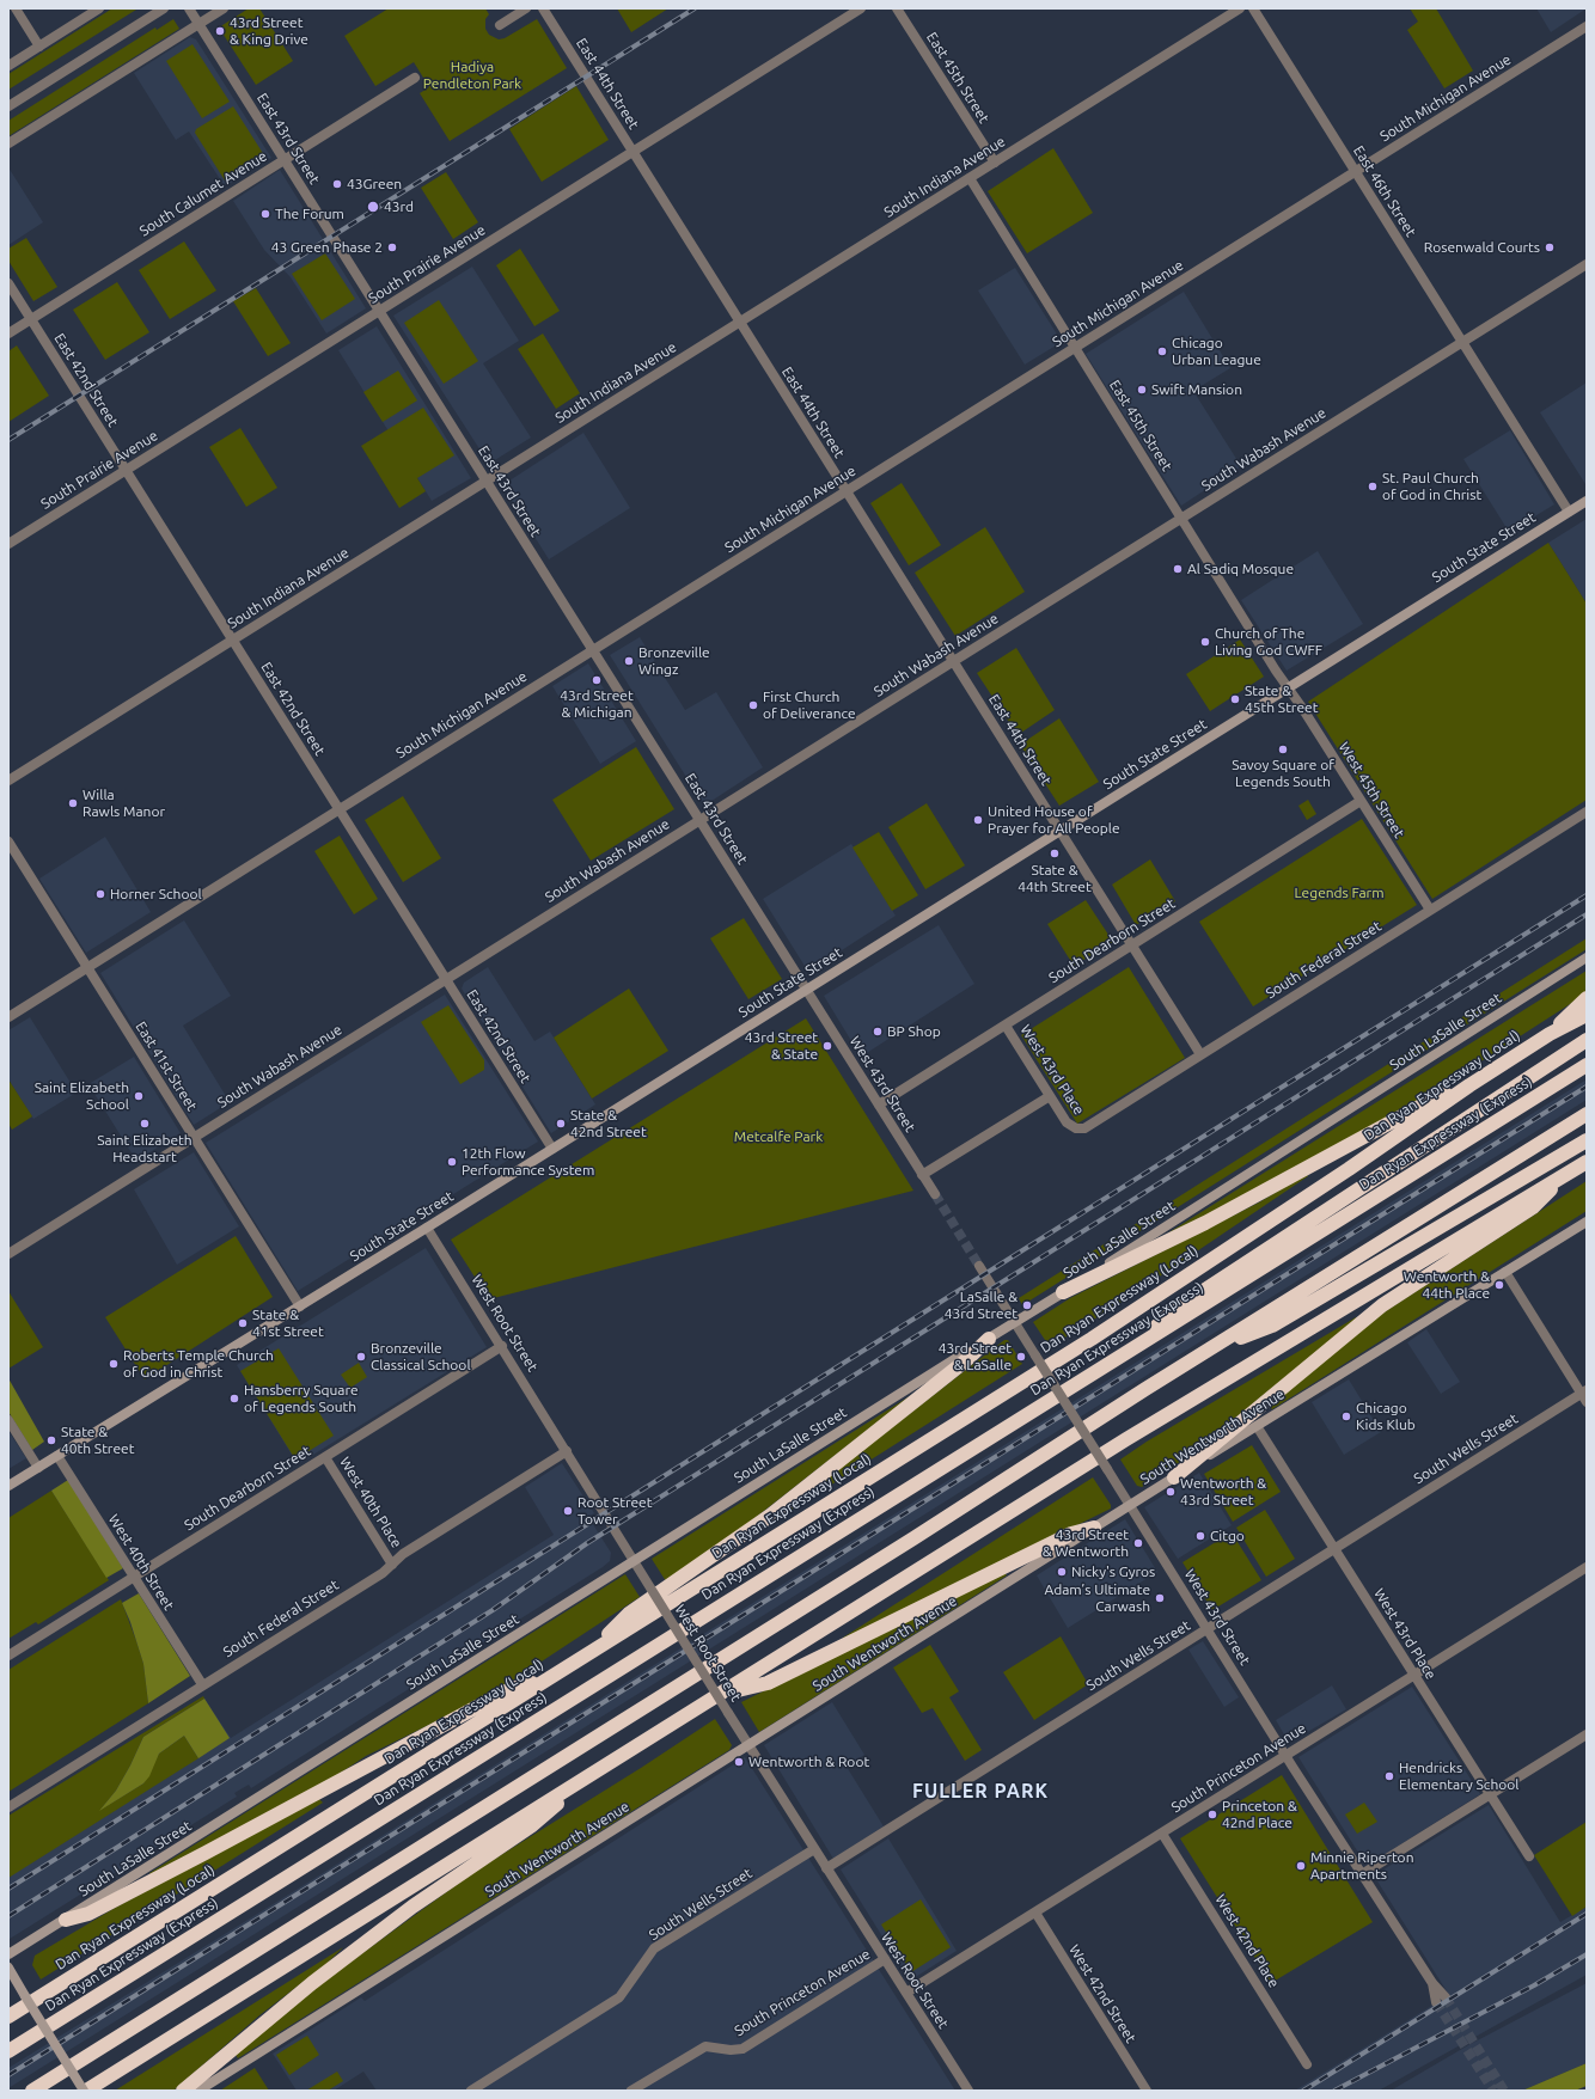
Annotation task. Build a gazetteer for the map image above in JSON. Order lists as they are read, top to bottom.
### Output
{
  "streets": {
    "highway": ["Dan Ryan Expressway (Local)", "Dan Ryan Expressway (Express)"],
    "main road": ["South State Street", "South LaSalle Street", "South Wentworth Avenue"],
    "street": [
      "East 45th Street",
      "East 44th Street",
      "South Michigan Avenue",
      "East 43rd Street",
      "South Indiana Avenue",
      "East 46th Street",
      "South Calumet Avenue",
      "South Prairie Avenue",
      "East 42nd Street",
      "South Wabash Avenue",
      "West 45th Street",
      "South Dearborn Street",
      "South Federal Street",
      "East 41st Street",
      "West 43rd Place",
      "West 43rd Street",
      "West Root Street",
      "South Wells Street",
      "West 40th Place",
      "West 40th Street",
      "South Princeton Avenue",
      "West 42nd Place",
      "West 42nd Street"
    ]
  },
  "crossings": [
    ["East 45th Street", "South Michigan Avenue"],
    ["East 45th Street", "South Indiana Avenue"],
    ["East 45th Street", "South Wabash Avenue"],
    ["East 45th Street", "South State Street"],
    ["East 45th Street", "West 45th Street"],
    ["East 44th Street", "South Michigan Avenue"],
    ["East 44th Street", "South Indiana Avenue"],
    ["East 44th Street", "South Prairie Avenue"],
    ["East 44th Street", "South Wabash Avenue"],
    ["East 44th Street", "South State Street"],
    ["East 44th Street", "South Dearborn Street"],
    ["East 44th Street", "South Federal Street"],
    ["South Michigan Avenue", "East 43rd Street"],
    ["South Michigan Avenue", "East 46th Street"],
    ["South Michigan Avenue", "East 42nd Street"],
    ["South Michigan Avenue", "East 41st Street"],
    ["East 43rd Street", "South Indiana Avenue"],
    ["East 43rd Street", "South Calumet Avenue"],
    ["East 43rd Street", "South Prairie Avenue"],
    ["East 43rd Street", "South Wabash Avenue"],
    ["East 43rd Street", "South State Street"],
    ["East 43rd Street", "West 43rd Street"],
    ["South Indiana Avenue", "East 42nd Street"],
    ["East 46th Street", "South Wabash Avenue"],
    ["East 46th Street", "South State Street"],
    ["South Calumet Avenue", "East 42nd Street"],
    ["South Prairie Avenue", "East 42nd Street"],
    ["East 42nd Street", "South Wabash Avenue"],
    ["East 42nd Street", "South State Street"],
    ["South Wabash Avenue", "East 41st Street"],
    ["South State Street", "West 45th Street"],
    ["South State Street", "East 41st Street"],
    ["South State Street", "West 43rd Street"],
    ["South State Street", "West Root Street"],
    ["South State Street", "West 40th Street"],
    ["West 45th Street", "South Dearborn Street"],
    ["West 45th Street", "South Federal Street"],
    ["South Dearborn Street", "West 43rd Place"],
    ["South Dearborn Street", "West 43rd Street"],
    ["South Dearborn Street", "West Root Street"],
    ["South Dearborn Street", "West 40th Place"],
    ["South Dearborn Street", "West 40th Street"],
    ["South Federal Street", "West 43rd Place"],
    ["South Federal Street", "West Root Street"],
    ["South Federal Street", "West 40th Place"],
    ["South Federal Street", "West 40th Street"],
    ["South LaSalle Street", "West 43rd Street"],
    ["South LaSalle Street", "West Root Street"],
    ["West 43rd Place", "South Wentworth Avenue"],
    ["West 43rd Place", "South Wells Street"],
    ["West 43rd Place", "South Princeton Avenue"],
    ["West 43rd Street", "South Wentworth Avenue"],
    ["West 43rd Street", "South Wells Street"],
    ["West 43rd Street", "South Princeton Avenue"],
    ["West Root Street", "South Wentworth Avenue"],
    ["West Root Street", "South Wells Street"],
    ["West Root Street", "South Princeton Avenue"],
    ["South Princeton Avenue", "West 42nd Place"],
    ["South Princeton Avenue", "West 42nd Street"]
  ],
  "districts": ["FULLER PARK"],
  "parks": ["Hadiya Pendleton Park", "Legends Farm", "Metcalfe Park"],
  "places": [
    "43rd Street & King Drive",
    "43Green",
    "43rd",
    "The Forum",
    "43 Green Phase 2",
    "Rosenwald Courts",
    "Chicago Urban League",
    "Swift Mansion",
    "St. Paul Church of God in Christ",
    "Al Sadiq Mosque",
    "Church of The Living God CWFF",
    "Bronzeville Wingz",
    "43rd Street & Michigan",
    "State & 45th Street",
    "First Church of Deliverance",
    "Savoy Square of Legends South",
    "Willa Rawls Manor",
    "United House of Prayer for All People",
    "State & 44th Street",
    "Horner School",
    "BP Shop",
    "43rd Street & State",
    "Saint Elizabeth School",
    "Saint Elizabeth Headstart",
    "State & 42nd Street",
    "12th Flow Performance System",
    "Wentworth & 44th Place",
    "LaSalle & 43rd Street",
    "State & 41st Street",
    "Bronzeville Classical School",
    "43rd Street & LaSalle",
    "Roberts Temple Church of God in Christ",
    "Hansberry Square of Legends South",
    "Chicago Kids Klub",
    "State & 40th Street",
    "Wentworth & 43rd Street",
    "Root Street Tower",
    "Citgo",
    "43rd Street & Wentworth",
    "Nicky's Gyros",
    "Adam’s Ultimate Carwash",
    "Wentworth & Root",
    "Hendricks Elementary School",
    "Princeton & 42nd Place",
    "Minnie Riperton Apartments"
  ]
}
